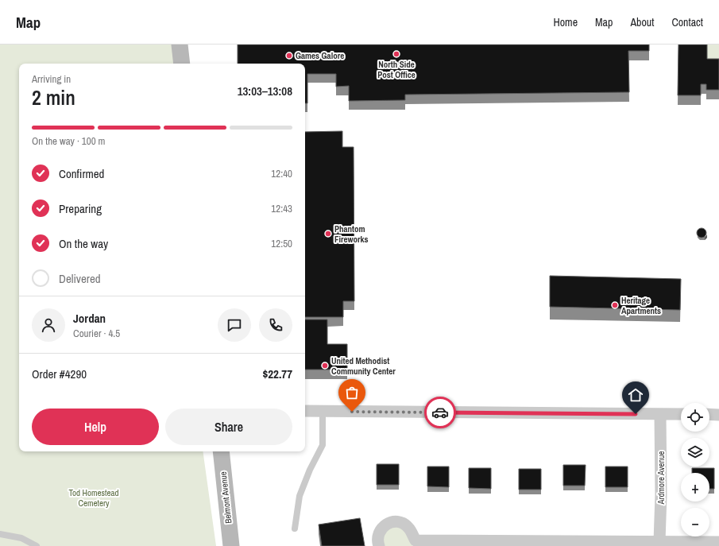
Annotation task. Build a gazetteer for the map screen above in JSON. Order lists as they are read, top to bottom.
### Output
{
  "streets": {
    "main road": ["Belmont Avenue"],
    "street": ["Ardmore Avenue"]
  },
  "parks": ["Tod Homestead Cemetery"],
  "places": [
    "North Side Post Office",
    "Games Galore",
    "Phantom Fireworks",
    "Heritage Apartments",
    "United Methodist Community Center"
  ],
  "page": {
    "header": "Map",
    "nav": [
      "Home",
      "Map",
      "About",
      "Contact"
    ],
    "heading": ["2 min", "Arriving in", "13:03–13:08"],
    "panel": [
      "Jordan",
      "Courier · 4.5",
      "Order #4290",
      "$22.77"
    ],
    "bar": "On the way · 100 m",
    "list": [
      ["Confirmed", "12:40"],
      ["Preparing", "12:43"],
      ["On the way", "12:50"],
      "Delivered"
    ],
    "buttons": ["Help", "Share"],
    "map_buttons": ["+", "−"]
  }
}
